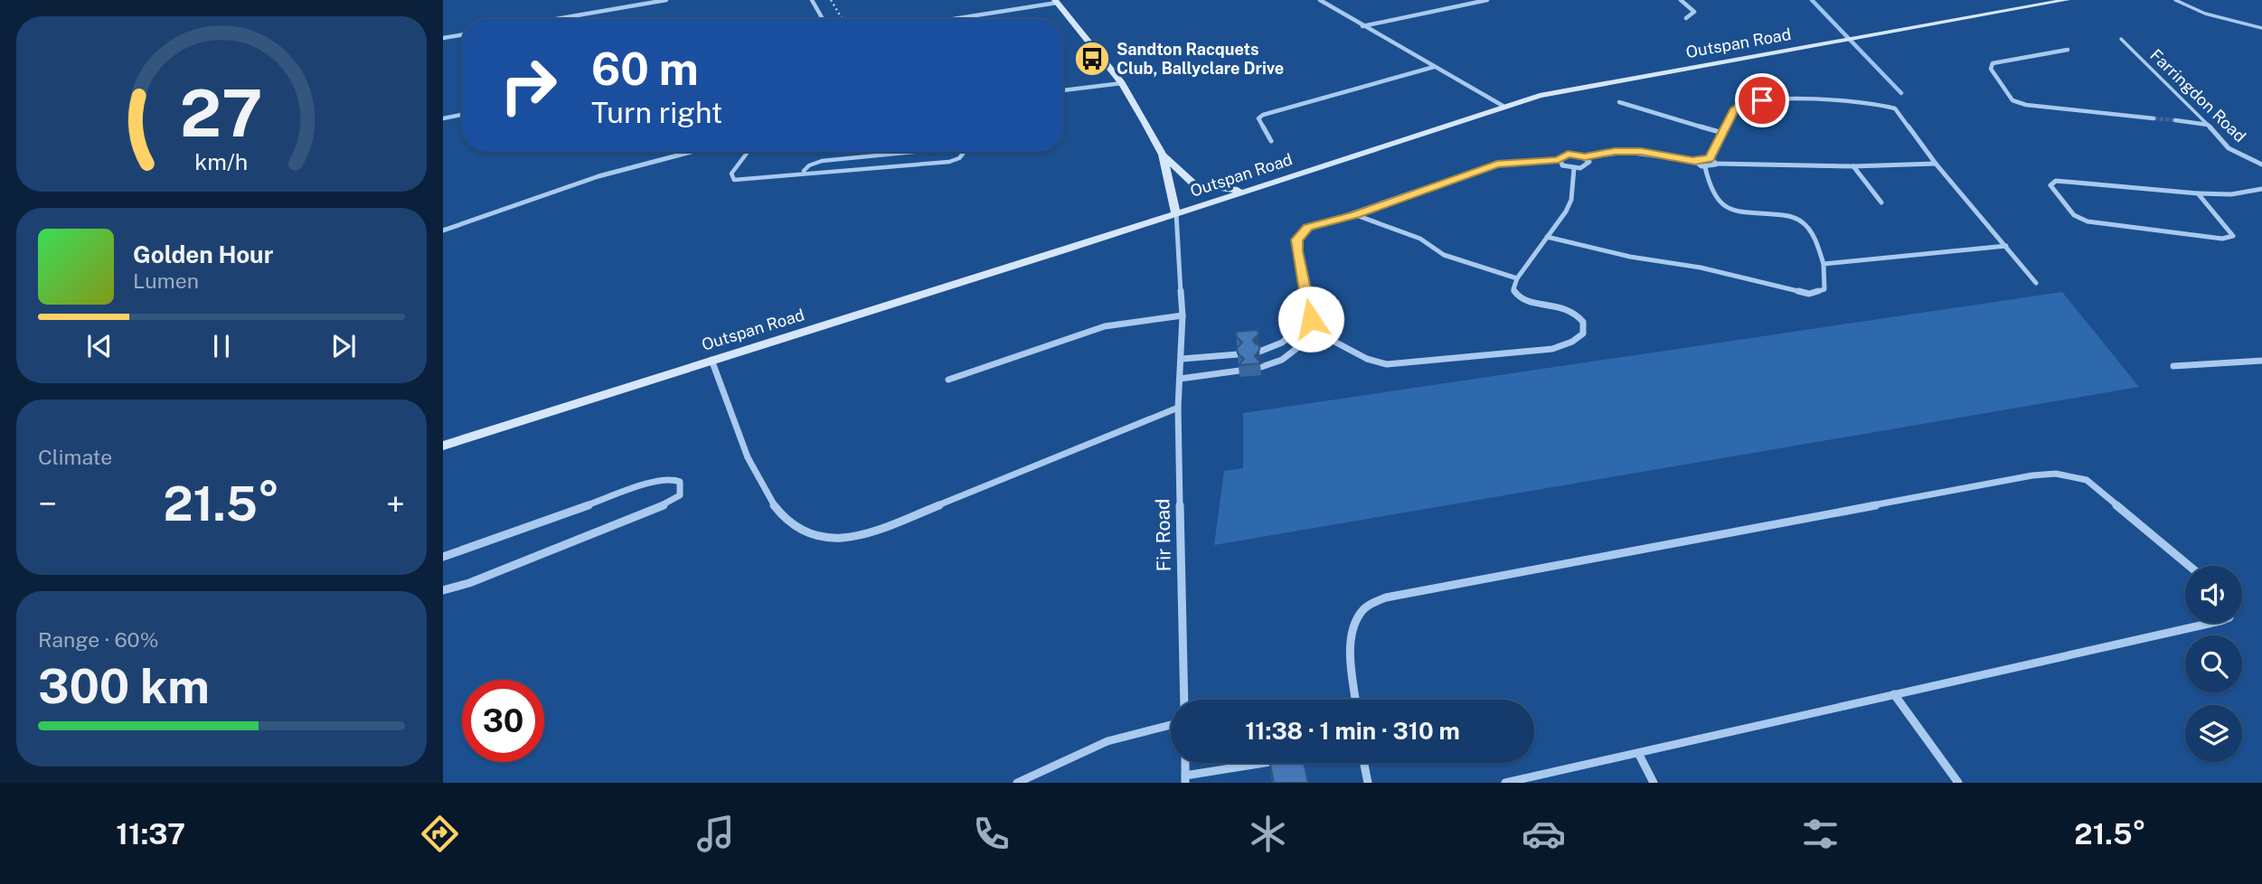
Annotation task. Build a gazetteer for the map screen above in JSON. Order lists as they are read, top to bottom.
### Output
{
  "streets": {
    "street": ["Outspan Road", "Farringdon Road", "Fir Road"]
  },
  "crossings": [
    ["Outspan Road", "Fir Road"]
  ],
  "places": {
    "bus stop": ["Sandton Racquets Club, Ballyclare Drive"]
  },
  "page": {
    "turn": ["60 m", "Turn right"],
    "song": ["Golden Hour", "Lumen"],
    "tile": [
      "Climate",
      ["Range · 60%", "300 km"]
    ],
    "heat": ["−", "21.5°", "+"],
    "limit": "30",
    "trip": "11:38 · 1 min · 310 m",
    "tabs": ["11:37", "21.5°"],
    "gauge": ["27", "km/h"]
  }
}
